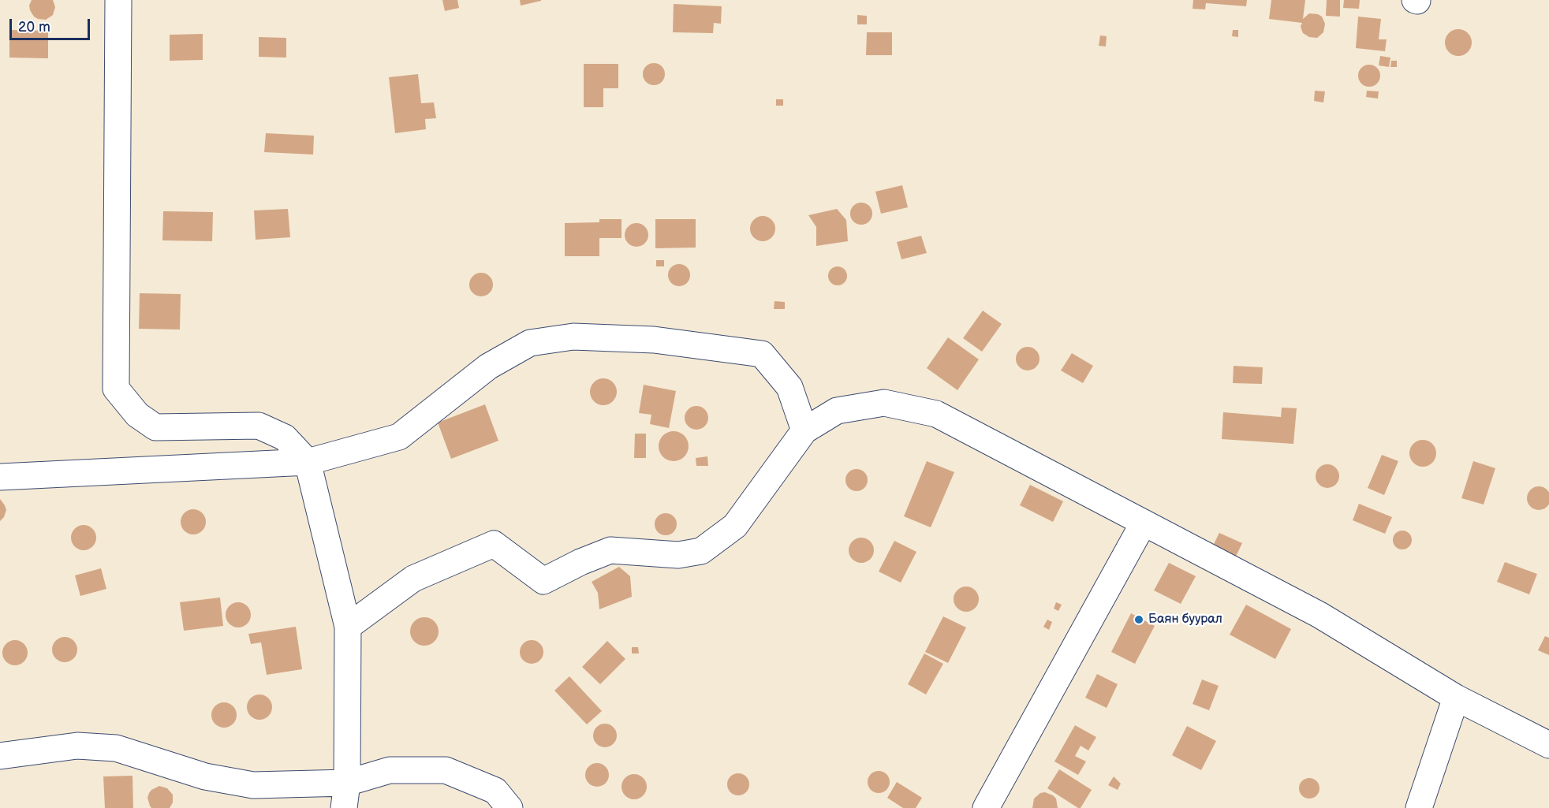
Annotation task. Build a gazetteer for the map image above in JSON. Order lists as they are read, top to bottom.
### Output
{
  "places": ["Баян буурал"],
  "scale_bar": "20 m"
}
